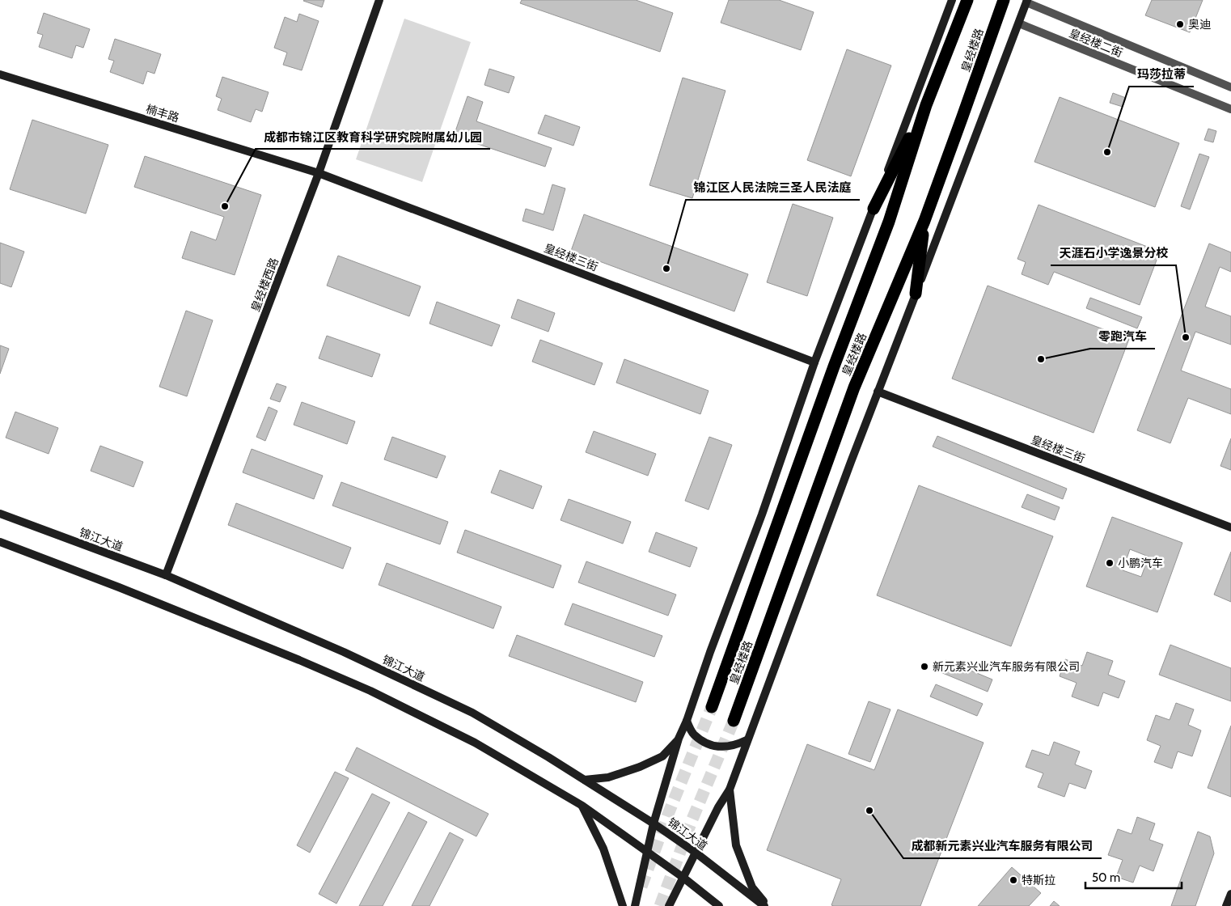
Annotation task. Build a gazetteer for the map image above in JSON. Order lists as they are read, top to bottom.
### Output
{
  "streets": {
    "highway": ["皇经楼路"],
    "main road": [
      "楠丰路",
      "皇经楼三街",
      "皇经楼西路",
      "锦江大道"
    ],
    "street": ["皇经楼二街"]
  },
  "crossings": [
    ["楠丰路", "皇经楼三街"],
    ["楠丰路", "皇经楼西路"],
    ["皇经楼三街", "皇经楼西路"],
    ["皇经楼西路", "锦江大道"]
  ],
  "places": [
    "奥迪",
    "玛莎拉蒂",
    "成都市锦江区教育科学研究院附属幼儿园",
    "锦江区人民法院三圣人民法庭",
    "天涯石小学逸景分校",
    "零跑汽车",
    "小鹏汽车",
    "新元素兴业汽车服务有限公司",
    "成都新元素兴业汽车服务有限公司",
    "特斯拉"
  ],
  "scale_bar": "50 m"
}
